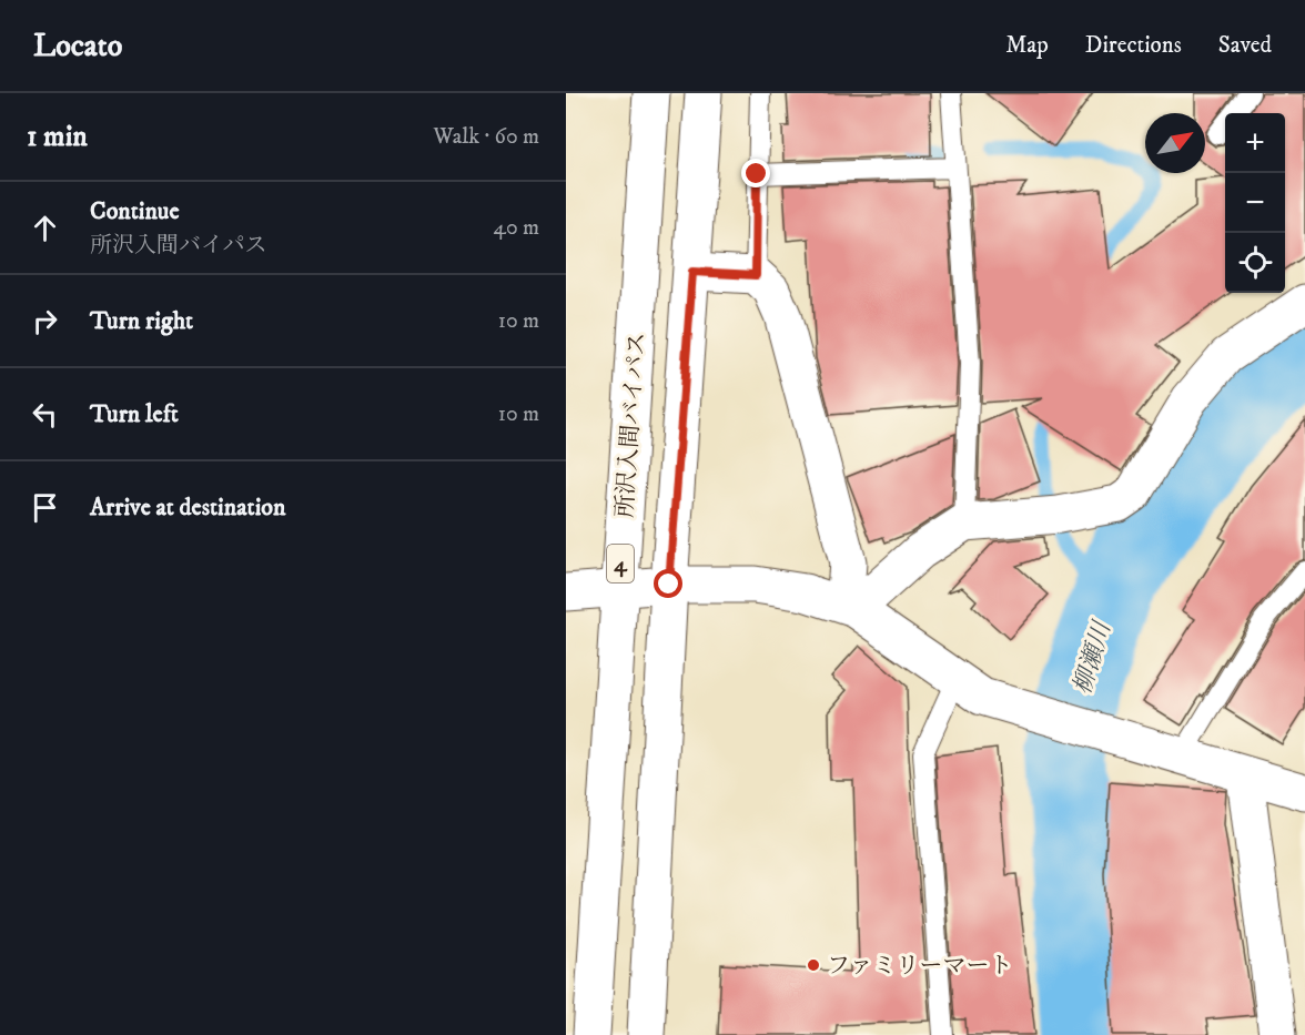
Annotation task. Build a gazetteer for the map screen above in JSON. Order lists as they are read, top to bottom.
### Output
{
  "streets": {
    "street": ["所沢入間バイパス", "4"]
  },
  "water": ["柳瀬川"],
  "places": ["ファミリーマート"],
  "north": "top right",
  "page": {
    "header": "Locato",
    "nav": ["Map", "Directions", "Saved"],
    "heading": ["1 min", "Walk · 60 m"],
    "map_buttons": ["+", "−"],
    "list": [
      ["Continue", "所沢入間バイパス", "40 m"],
      ["Turn right", "10 m"],
      ["Turn left", "10 m"],
      "Arrive at destination"
    ]
  }
}
